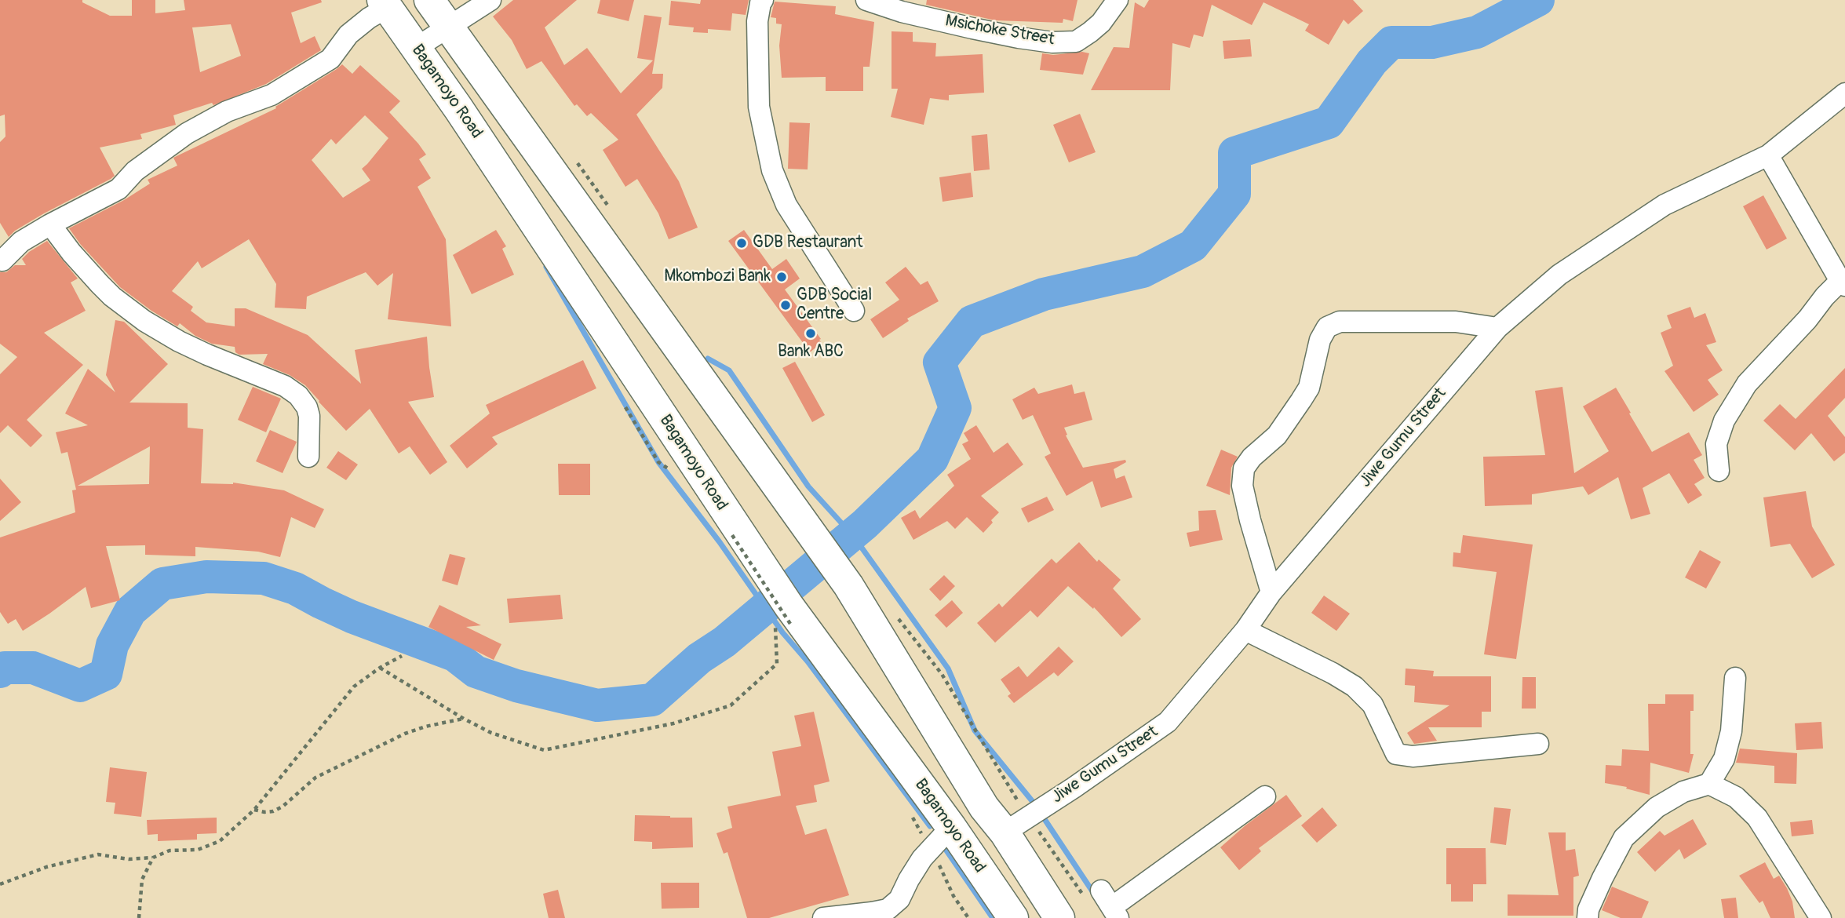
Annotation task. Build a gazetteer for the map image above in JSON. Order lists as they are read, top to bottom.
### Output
{
  "streets": {
    "highway": ["Bagamoyo Road"],
    "street": ["Msichoke Street", "Jiwe Gumu Street"]
  },
  "places": [
    "GDB Restaurant",
    "Mkombozi Bank",
    "GDB Social Centre",
    "Bank ABC"
  ]
}
